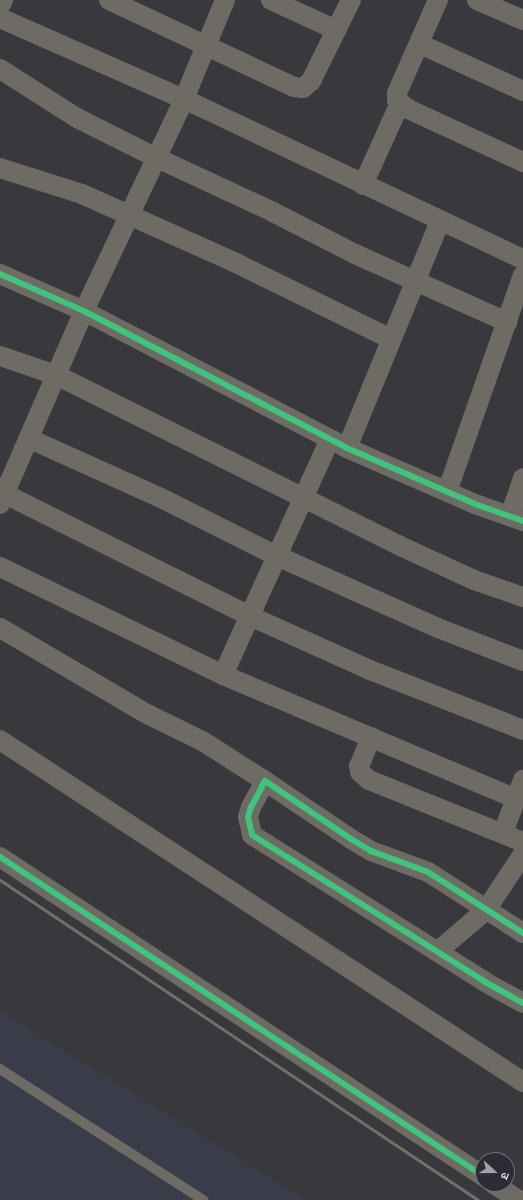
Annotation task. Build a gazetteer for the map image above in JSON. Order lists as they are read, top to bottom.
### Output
{
  "north": "right"
}
